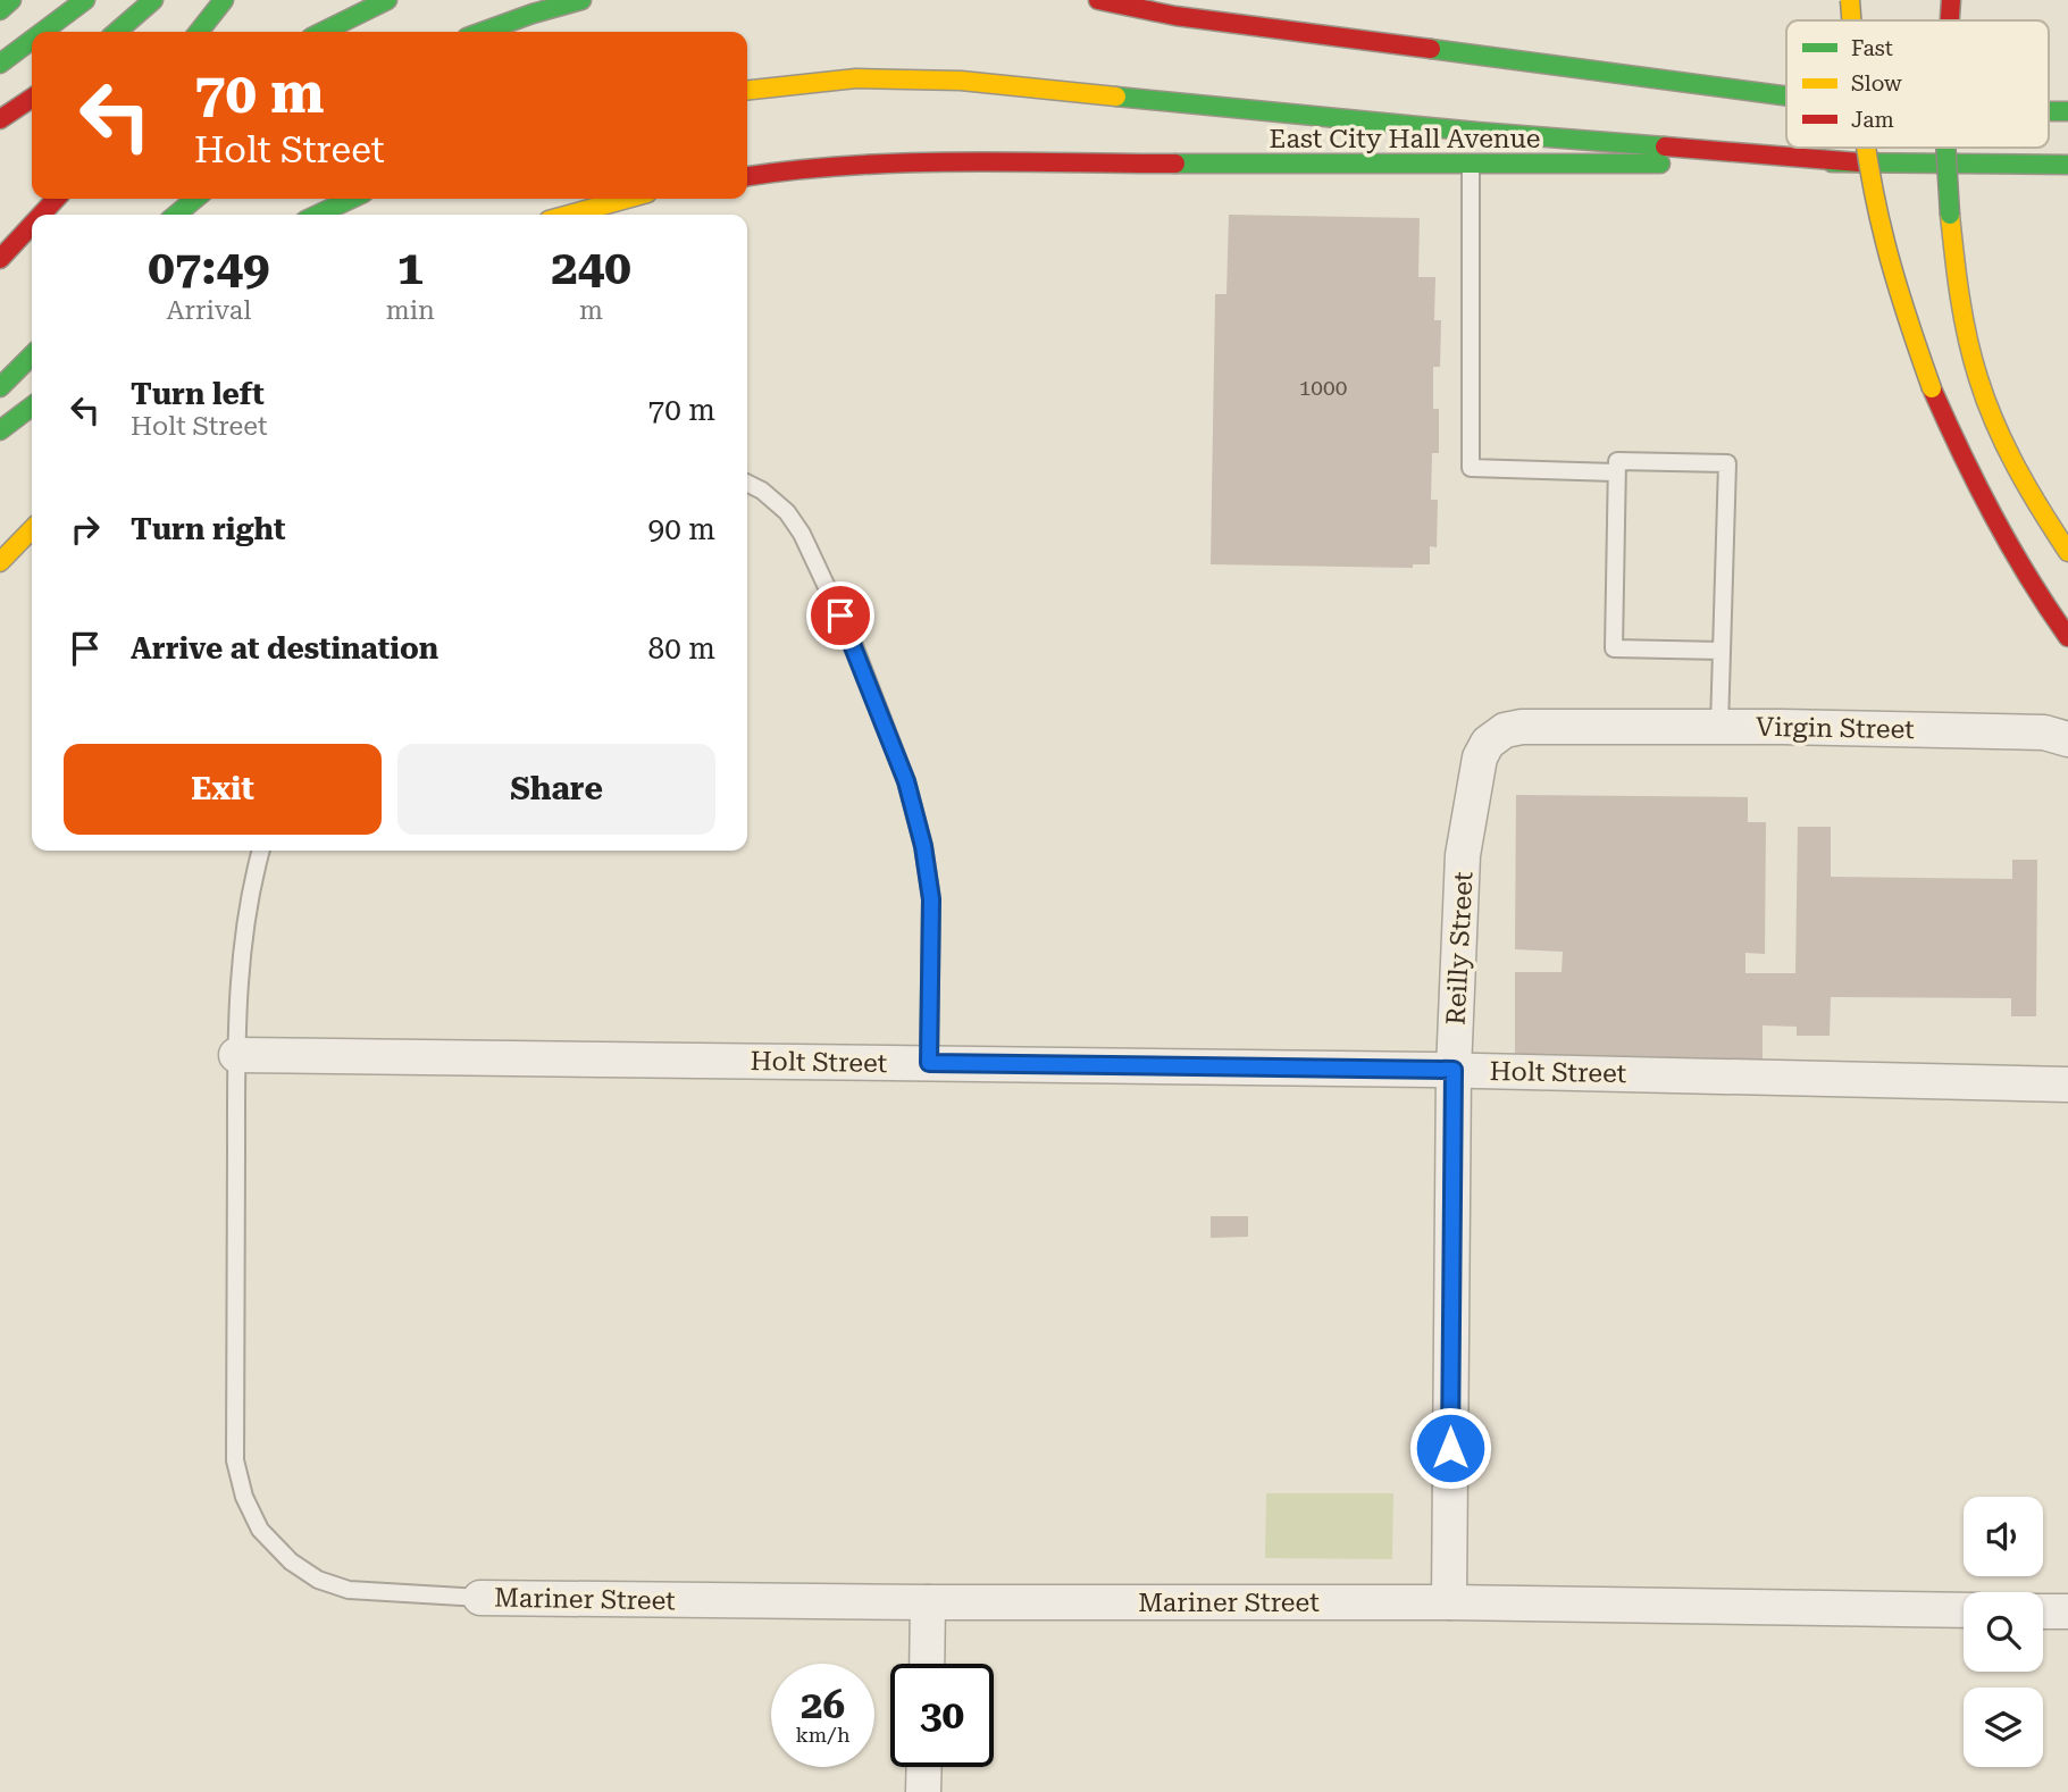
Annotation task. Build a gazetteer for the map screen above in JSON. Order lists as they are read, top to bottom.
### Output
{
  "streets": {
    "main road": ["East City Hall Avenue"],
    "street": [
      "Virgin Street",
      "Reilly Street",
      "Holt Street",
      "Mariner Street"
    ]
  },
  "crossings": [
    ["Virgin Street", "Reilly Street"],
    ["Reilly Street", "Holt Street"],
    ["Reilly Street", "Mariner Street"]
  ],
  "house_numbers": ["1000"],
  "legend": ["Fast", "Slow", "Jam"],
  "page": {
    "turn": ["70 m", "Holt Street"],
    "eta": [
      "07:49",
      "Arrival",
      "1",
      "min",
      "240",
      "m"
    ],
    "list": [
      {
        "name": "Turn left",
        "note": "Holt Street",
        "value": "70 m"
      },
      {
        "name": "Turn right",
        "value": "90 m"
      },
      {
        "name": "Arrive at destination",
        "value": "80 m"
      }
    ],
    "buttons": ["Exit", "Share"],
    "speed": "26 km/h",
    "limit": "30"
  }
}
